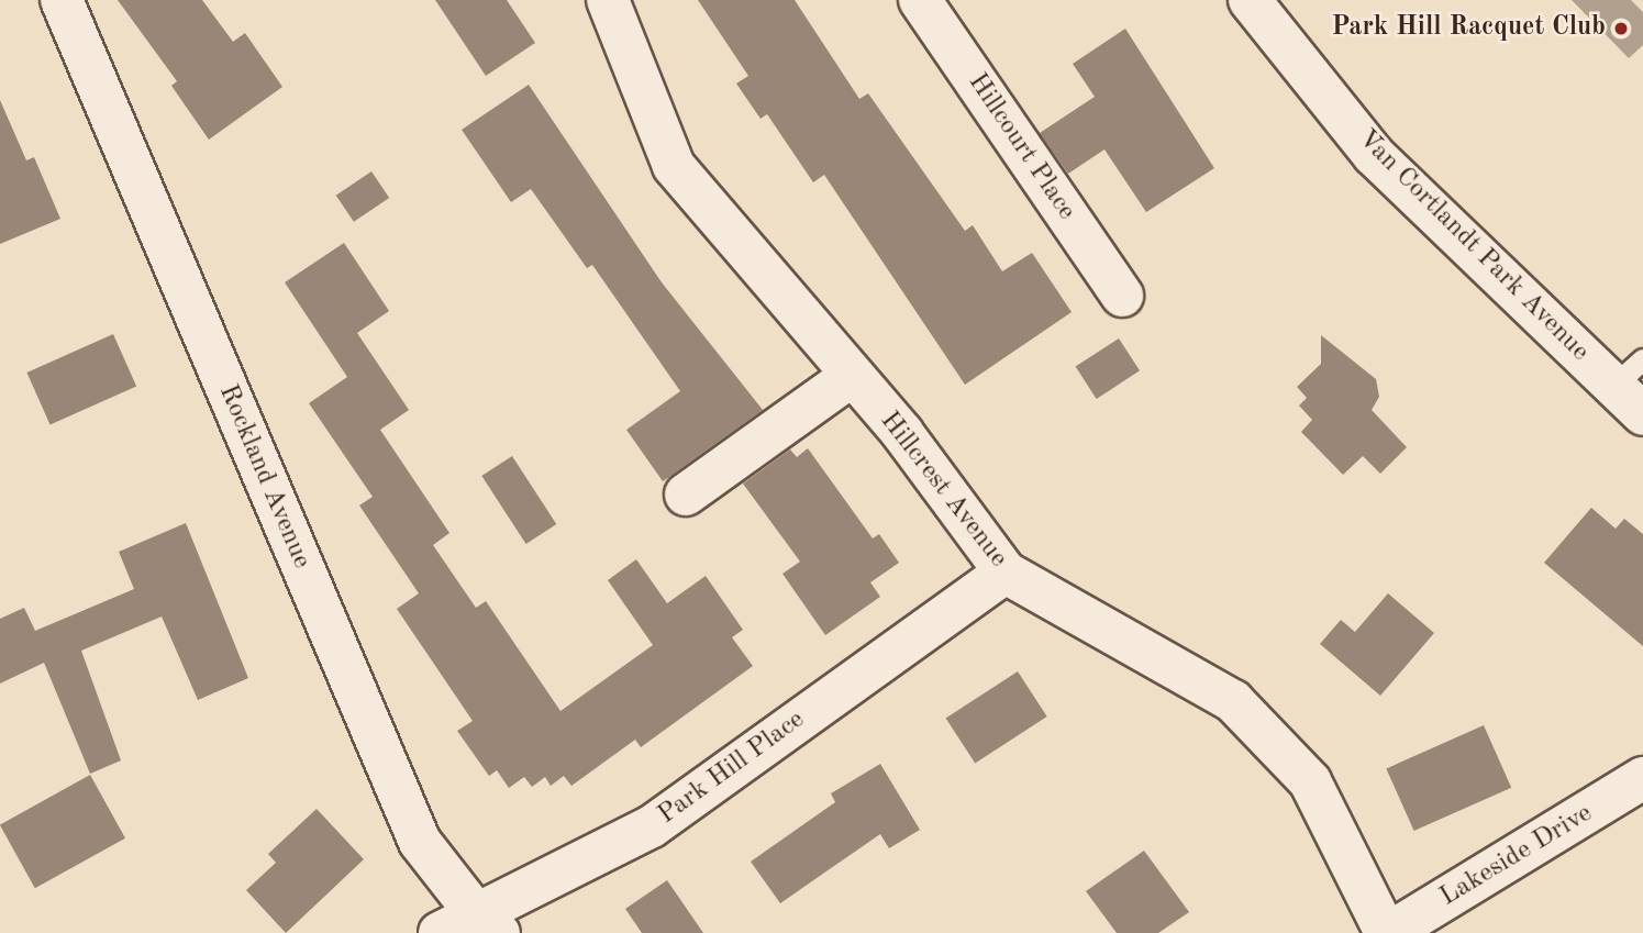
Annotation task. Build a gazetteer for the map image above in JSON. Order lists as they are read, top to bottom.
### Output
{
  "streets": {
    "street": [
      "Hillcourt Place",
      "Van Cortlandt Park Avenue",
      "Rockland Avenue",
      "Hillcrest Avenue",
      "Park Hill Place",
      "Lakeside Drive"
    ]
  },
  "crossings": [
    ["Rockland Avenue", "Park Hill Place"],
    ["Hillcrest Avenue", "Park Hill Place"],
    ["Hillcrest Avenue", "Lakeside Drive"]
  ],
  "places": ["Park Hill Racquet Club"]
}
